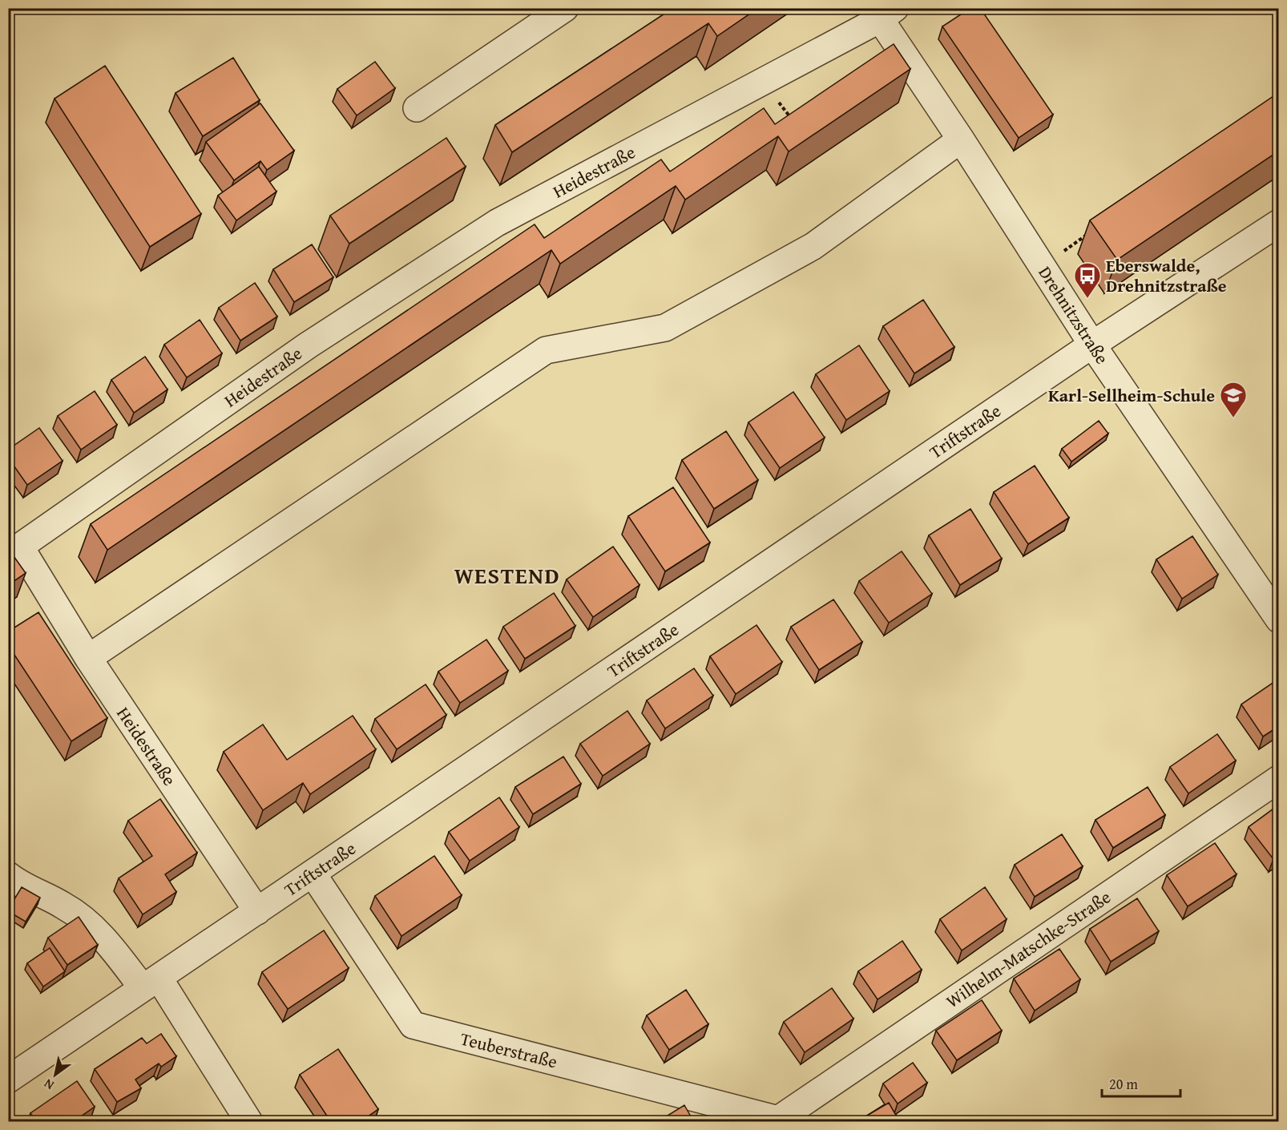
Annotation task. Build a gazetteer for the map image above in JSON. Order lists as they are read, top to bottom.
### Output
{
  "streets": {
    "street": [
      "Heidestraße",
      "Drehnitzstraße",
      "Triftstraße",
      "Wilhelm-Matschke-Straße",
      "Teuberstraße"
    ]
  },
  "crossings": [
    ["Heidestraße", "Drehnitzstraße"],
    ["Heidestraße", "Triftstraße"],
    ["Drehnitzstraße", "Triftstraße"],
    ["Triftstraße", "Teuberstraße"],
    ["Wilhelm-Matschke-Straße", "Teuberstraße"]
  ],
  "districts": ["WESTEND"],
  "places": {
    "bus stop": ["Eberswalde, Drehnitzstraße"],
    "school or university": ["Karl-Sellheim-Schule"]
  },
  "scale_bar": "20 m",
  "north": "bottom left"
}
